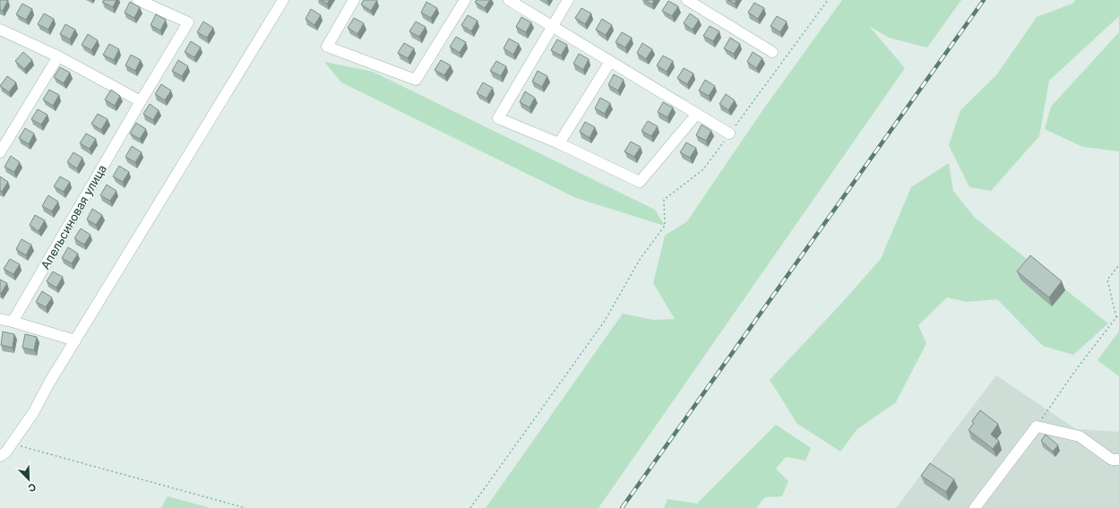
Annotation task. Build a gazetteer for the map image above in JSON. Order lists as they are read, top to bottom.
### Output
{
  "streets": {
    "street": ["Апельсиновая улица"]
  },
  "north": "bottom right"
}
